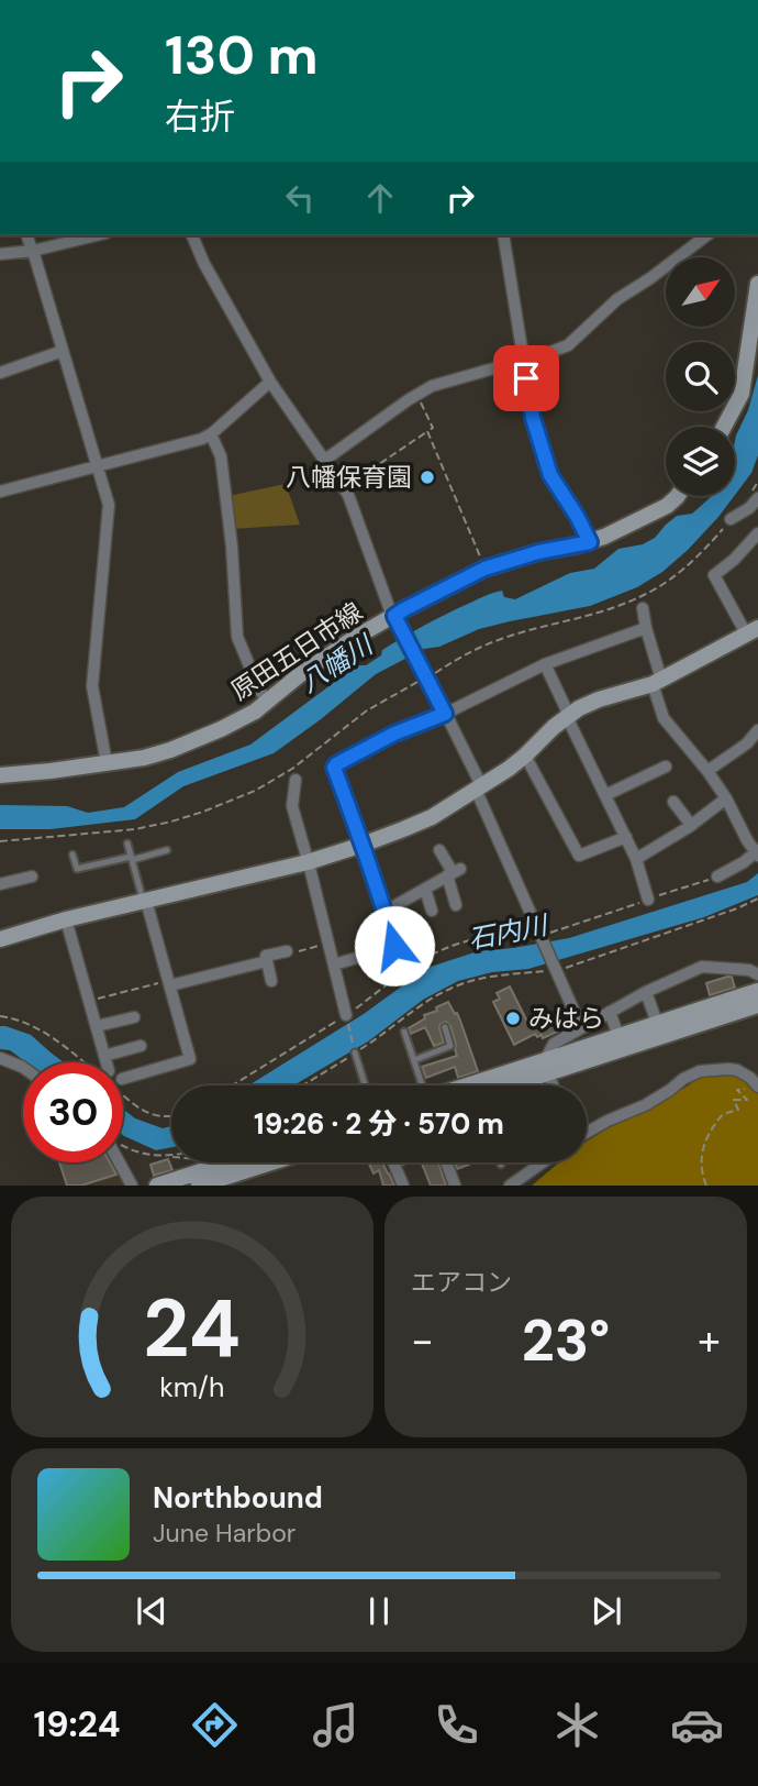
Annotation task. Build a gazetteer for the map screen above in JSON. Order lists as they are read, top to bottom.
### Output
{
  "streets": {
    "main road": ["原田五日市線"]
  },
  "water": ["八幡川", "石内川"],
  "places": ["八幡保育園", "みはら"],
  "north": "top right",
  "page": {
    "turn": ["130 m", "右折"],
    "limit": "30",
    "trip": "19:26 · 2 分 · 570 m",
    "tile": "エアコン",
    "heat": ["−", "23°", "+"],
    "song": ["Northbound", "June Harbor"],
    "tabs": "19:24",
    "gauge": ["24", "km/h"]
  }
}
